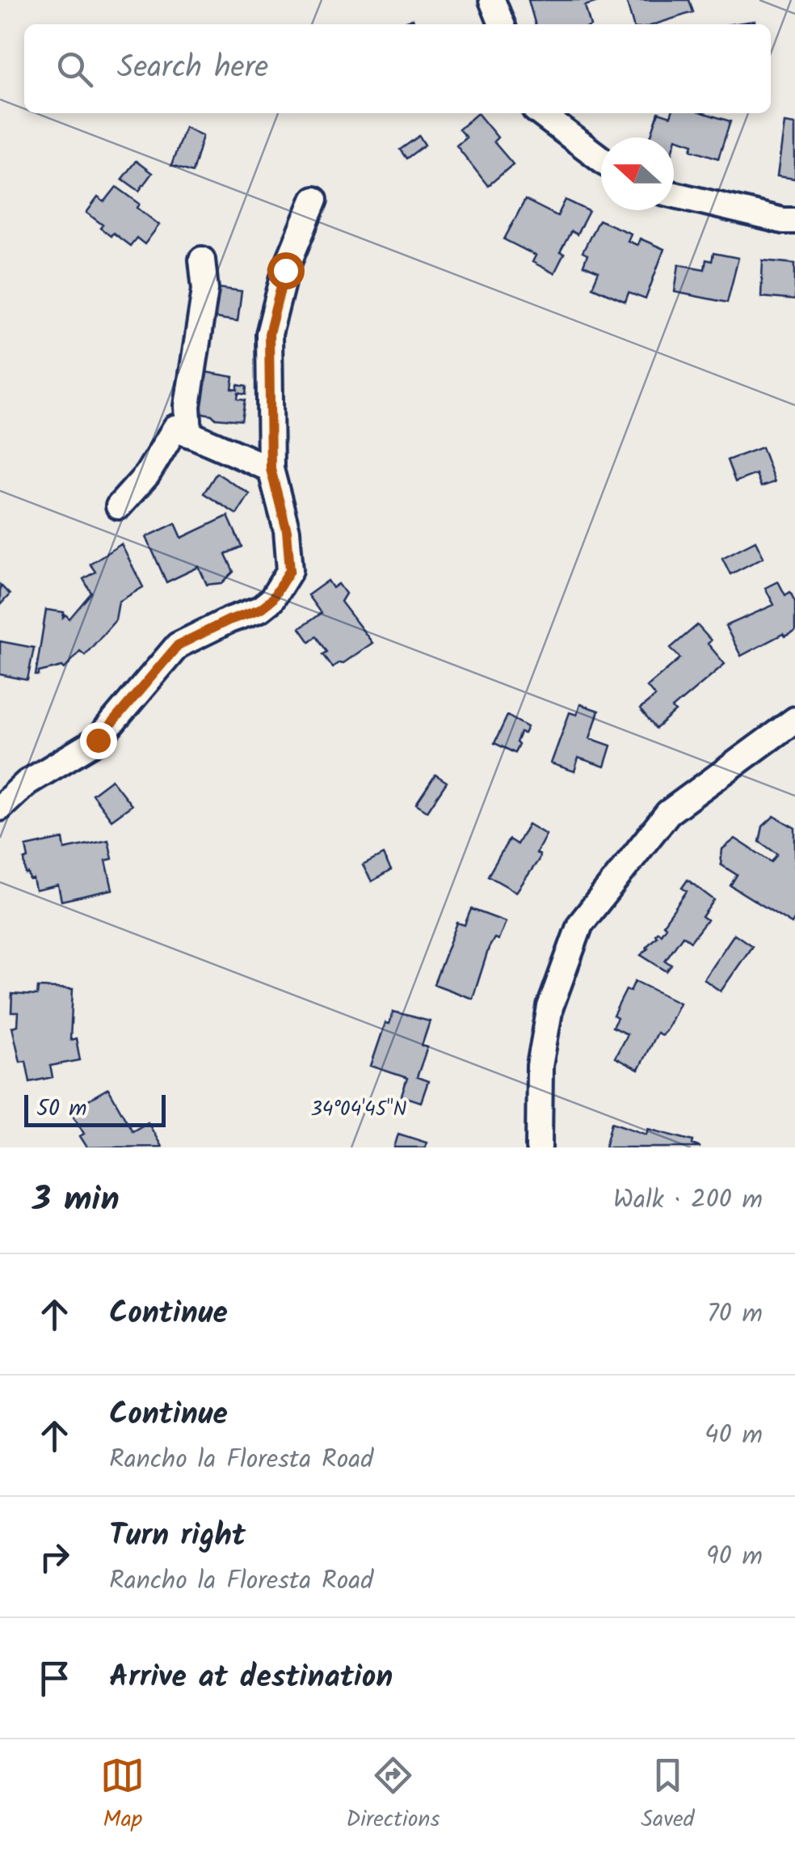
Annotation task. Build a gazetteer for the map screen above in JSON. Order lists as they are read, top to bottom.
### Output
{
  "scale_bar": "50 m",
  "north": "left",
  "page": {
    "search": "Search here",
    "scale": "50 m",
    "heading": ["3 min", "Walk · 200 m"],
    "list": [
      ["Continue", "70 m"],
      ["Continue", "Rancho la Floresta Road", "40 m"],
      ["Turn right", "Rancho la Floresta Road", "90 m"],
      "Arrive at destination"
    ],
    "nav": ["Map", "Directions", "Saved"]
  },
  "coordinates": ["34°04'45\"N"]
}
